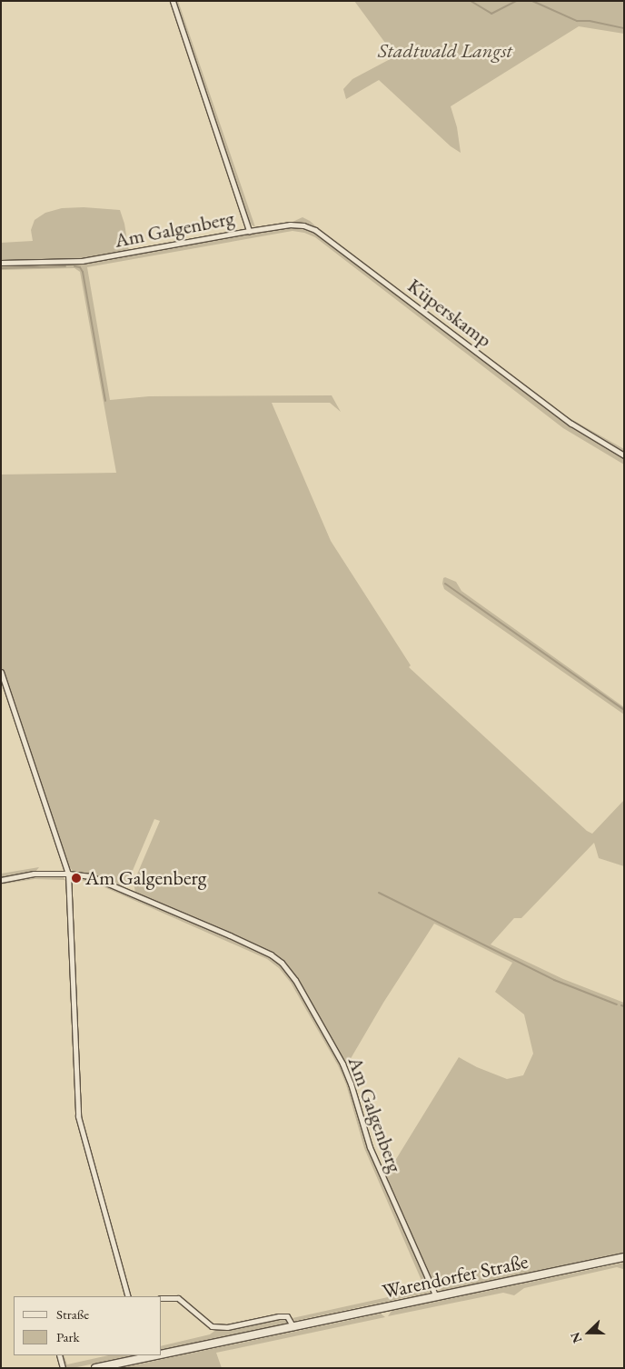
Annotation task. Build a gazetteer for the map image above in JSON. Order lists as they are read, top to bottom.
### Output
{
  "streets": {
    "main road": ["Warendorfer Straße"],
    "street": ["Am Galgenberg", "Küperskamp"]
  },
  "crossings": [
    ["Am Galgenberg", "Küperskamp"],
    ["Am Galgenberg", "Warendorfer Straße"]
  ],
  "parks": ["Stadtwald Langst"],
  "places": ["Am Galgenberg"],
  "legend": ["Straße", "Park"],
  "north": "left"
}
